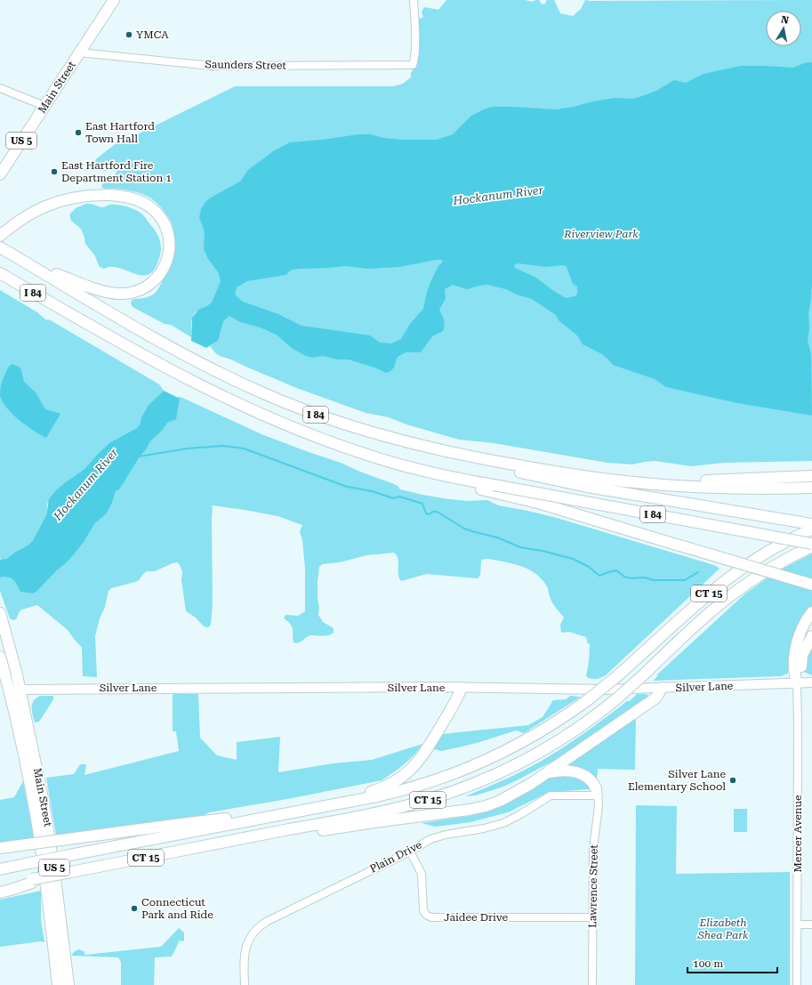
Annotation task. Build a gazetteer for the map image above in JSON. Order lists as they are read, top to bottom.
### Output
{
  "streets": {
    "highway": [
      "Main Street",
      "US 5",
      "I 84",
      "CT 15"
    ],
    "main road": ["Silver Lane"],
    "street": [
      "Saunders Street",
      "Mercer Avenue",
      "Plain Drive",
      "Lawrence Street",
      "Jaidee Drive"
    ]
  },
  "crossings": [
    ["Saunders Street", "Main Street"],
    ["Main Street", "Silver Lane"],
    ["Silver Lane", "Mercer Avenue"],
    ["Plain Drive", "Lawrence Street"],
    ["Plain Drive", "Jaidee Drive"],
    ["Lawrence Street", "Jaidee Drive"]
  ],
  "water": ["Hockanum River"],
  "parks": ["Riverview Park", "Elizabeth Shea Park"],
  "places": [
    "YMCA",
    "East Hartford Town Hall",
    "East Hartford Fire Department Station 1",
    "Silver Lane Elementary School",
    "Connecticut Park and Ride"
  ],
  "scale_bar": "100 m",
  "north": "top"
}
